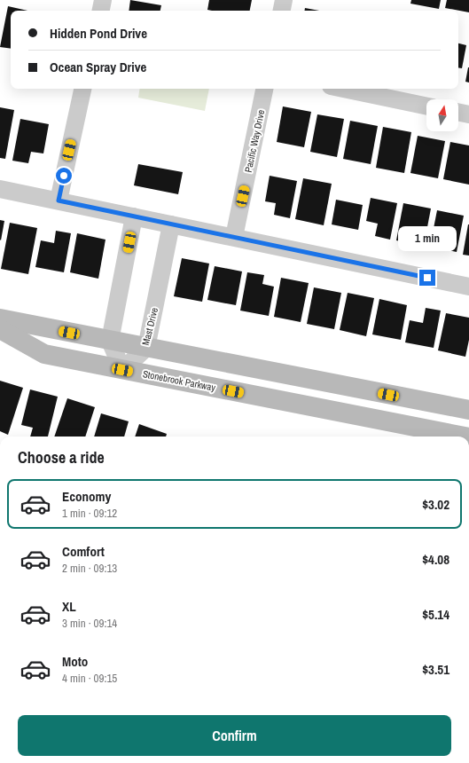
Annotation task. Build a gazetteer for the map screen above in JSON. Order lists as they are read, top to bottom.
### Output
{
  "streets": {
    "street": ["Pacific Way Drive", "Mast Drive", "Stonebrook Parkway"]
  },
  "crossings": [
    ["Mast Drive", "Stonebrook Parkway"]
  ],
  "north": "top",
  "page": {
    "banner": ["Hidden Pond Drive", "Ocean Spray Drive"],
    "bubble": "1 min",
    "heading": "Choose a ride",
    "list": [
      {
        "name": "Economy",
        "note": "1 min · 09:12",
        "value": "$3.02"
      },
      {
        "name": "Comfort",
        "note": "2 min · 09:13",
        "value": "$4.08"
      },
      {
        "name": "XL",
        "note": "3 min · 09:14",
        "value": "$5.14"
      },
      {
        "name": "Moto",
        "note": "4 min · 09:15",
        "value": "$3.51"
      }
    ],
    "buttons": "Confirm"
  }
}
